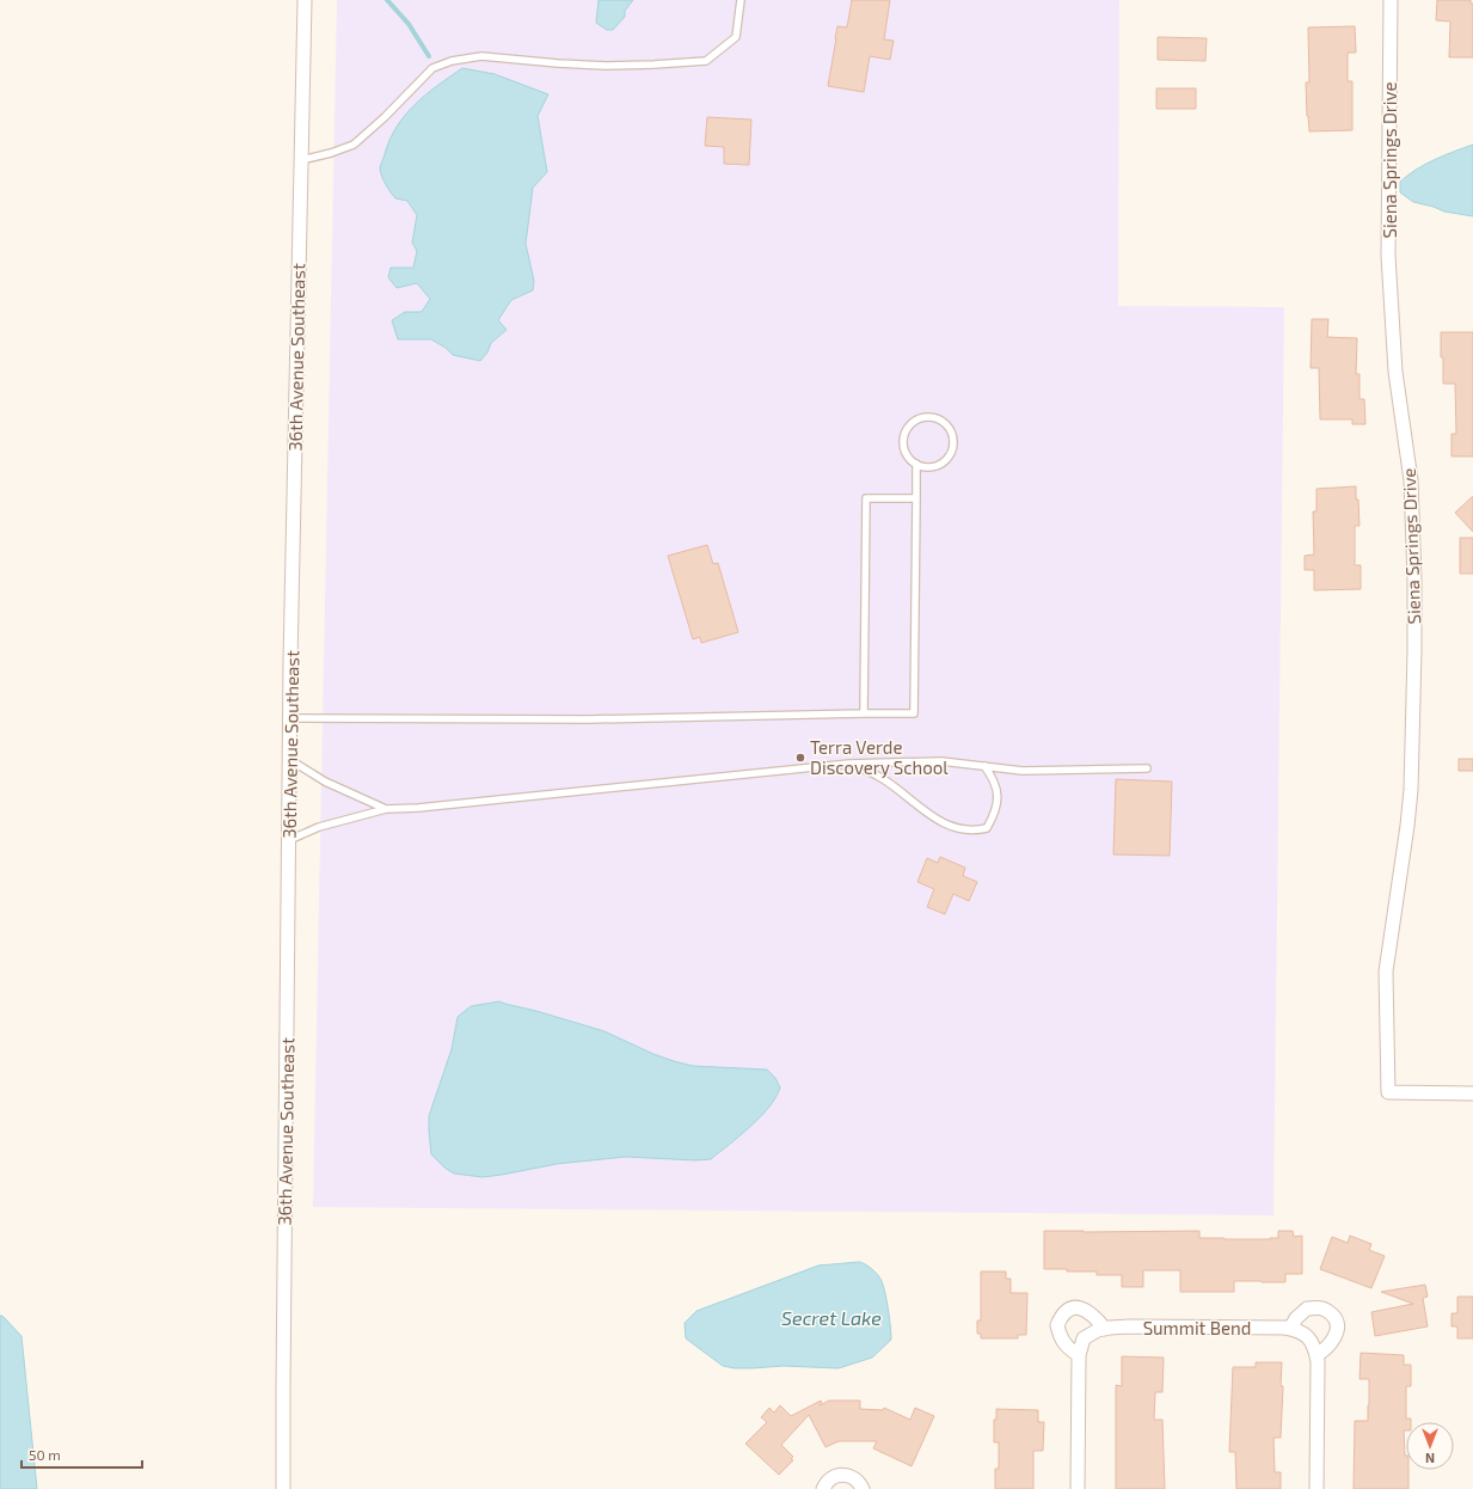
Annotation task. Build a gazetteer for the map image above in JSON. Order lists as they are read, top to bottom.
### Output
{
  "streets": {
    "street": ["Siena Springs Drive", "36th Avenue Southeast", "Summit Bend"]
  },
  "water": ["Secret Lake"],
  "places": ["Terra Verde Discovery School"],
  "scale_bar": "50 m",
  "north": "bottom"
}
